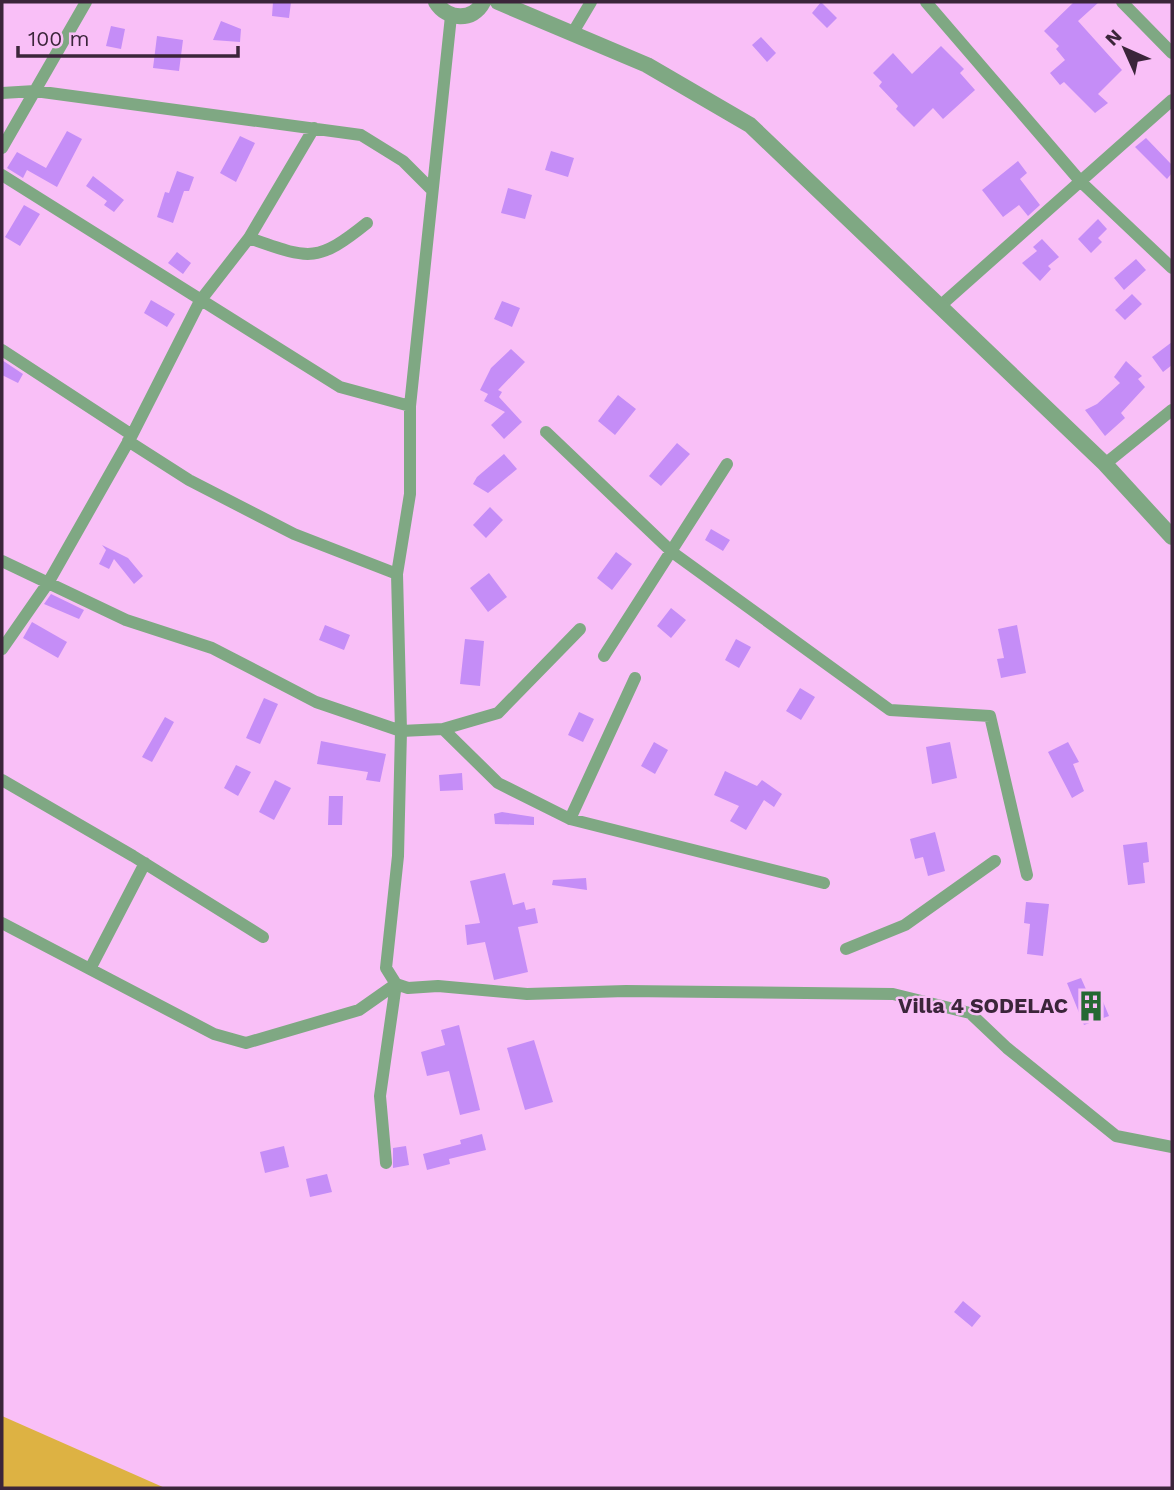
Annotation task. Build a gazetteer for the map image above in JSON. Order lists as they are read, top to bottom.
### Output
{
  "places": {
    "building": ["Villa 4 SODELAC"]
  },
  "scale_bar": "100 m",
  "north": "top left"
}
